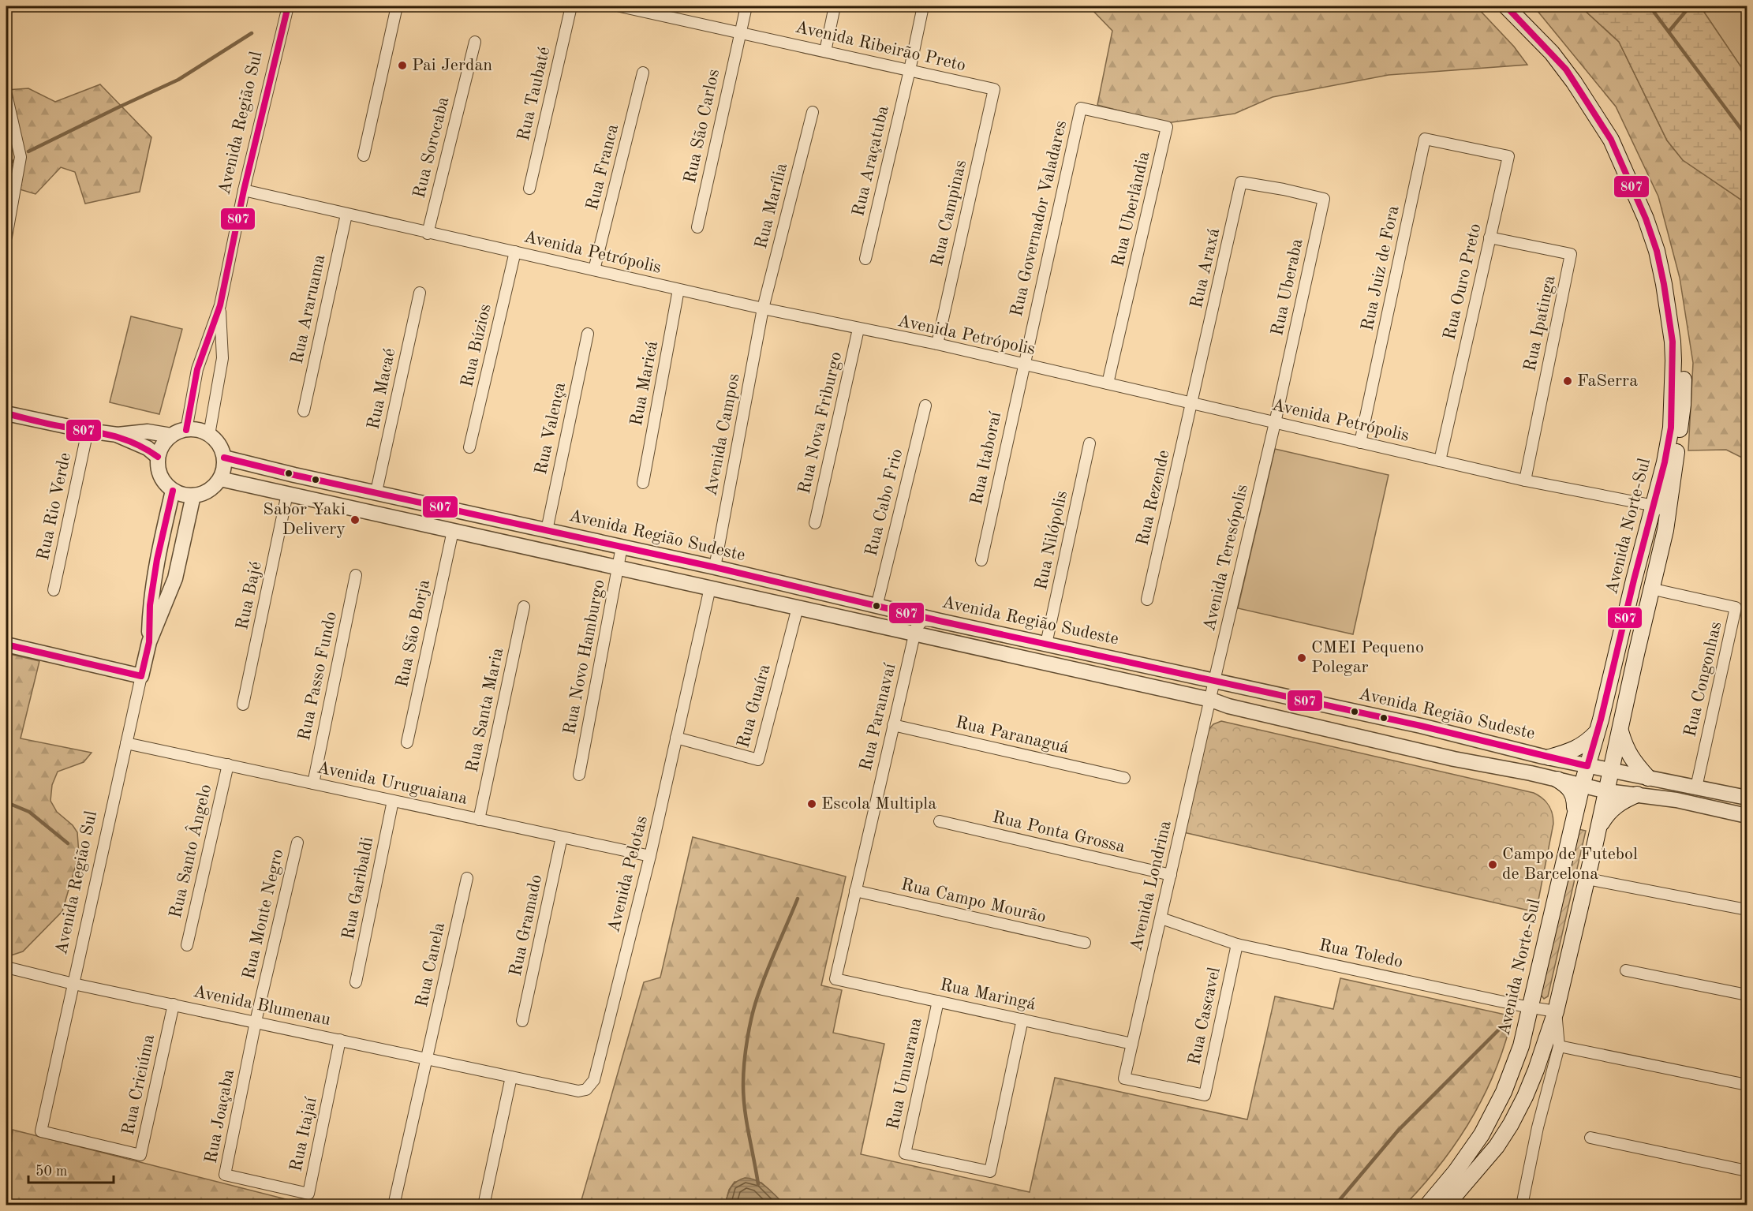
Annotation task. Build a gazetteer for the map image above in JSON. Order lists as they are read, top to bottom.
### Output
{
  "streets": {
    "main road": ["Avenida Norte-Sul"],
    "street": [
      "Avenida Ribeirão Preto",
      "Rua Taubaté",
      "Avenida Região Sul",
      "Rua São Carlos",
      "Rua Sorocaba",
      "Rua Araçatuba",
      "Rua Franca",
      "Rua Marília",
      "Rua Uberlândia",
      "Rua Campinas",
      "Rua Governador Valadares",
      "Avenida Petrópolis",
      "Rua Araxá",
      "Rua Juiz de Fora",
      "Rua Ouro Preto",
      "Rua Uberaba",
      "Rua Araruama",
      "Rua Ipatinga",
      "Rua Búzios",
      "Rua Maricá",
      "Rua Macaé",
      "Rua Nova Friburgo",
      "Rua Valença",
      "Avenida Campos",
      "Rua Itaboraí",
      "Rua Rezende",
      "Rua Cabo Frio",
      "Rua Rio Verde",
      "Avenida Região Sudeste",
      "Rua Nilópolis",
      "Avenida Teresópolis",
      "Rua Bajé",
      "Rua São Borja",
      "Rua Novo Hamburgo",
      "Rua Passo Fundo",
      "Rua Congonhas",
      "Rua Guaíra",
      "Rua Santa Maria",
      "Rua Paranavaí",
      "Rua Paranaguá",
      "Avenida Uruguaiana",
      "Rua Ponta Grossa",
      "Rua Santo Ângelo",
      "Avenida Pelotas",
      "Avenida Londrina",
      "Rua Garibaldi",
      "Rua Campo Mourão",
      "Rua Monte Negro",
      "Rua Gramado",
      "Rua Toledo",
      "Rua Canela",
      "Rua Maringá",
      "Avenida Blumenau",
      "Rua Cascavel",
      "Rua Umuarana",
      "Rua Criciúma",
      "Rua Joaçaba",
      "Rua Itajaí"
    ]
  },
  "crossings": [
    ["Avenida Ribeirão Preto", "Rua São Carlos"],
    ["Avenida Ribeirão Preto", "Rua Araçatuba"],
    ["Avenida Ribeirão Preto", "Rua Campinas"],
    ["Avenida Região Sul", "Avenida Petrópolis"],
    ["Avenida Região Sul", "Avenida Região Sudeste"],
    ["Avenida Região Sul", "Avenida Uruguaiana"],
    ["Avenida Região Sul", "Avenida Blumenau"],
    ["Avenida Região Sul", "Rua Criciúma"],
    ["Rua Sorocaba", "Avenida Petrópolis"],
    ["Rua Franca", "Avenida Petrópolis"],
    ["Rua Marília", "Avenida Petrópolis"],
    ["Rua Marília", "Avenida Campos"],
    ["Rua Uberlândia", "Rua Governador Valadares"],
    ["Rua Uberlândia", "Avenida Petrópolis"],
    ["Rua Campinas", "Avenida Petrópolis"],
    ["Rua Governador Valadares", "Avenida Petrópolis"],
    ["Rua Governador Valadares", "Rua Itaboraí"],
    ["Avenida Petrópolis", "Rua Araxá"],
    ["Avenida Petrópolis", "Rua Juiz de Fora"],
    ["Avenida Petrópolis", "Rua Ouro Preto"],
    ["Avenida Petrópolis", "Rua Uberaba"],
    ["Avenida Petrópolis", "Rua Araruama"],
    ["Avenida Petrópolis", "Rua Ipatinga"],
    ["Avenida Petrópolis", "Rua Búzios"],
    ["Avenida Petrópolis", "Rua Maricá"],
    ["Avenida Petrópolis", "Rua Nova Friburgo"],
    ["Avenida Petrópolis", "Avenida Campos"],
    ["Avenida Petrópolis", "Rua Itaboraí"],
    ["Avenida Petrópolis", "Rua Rezende"],
    ["Avenida Petrópolis", "Avenida Norte-Sul"],
    ["Avenida Petrópolis", "Avenida Teresópolis"],
    ["Rua Araxá", "Rua Uberaba"],
    ["Rua Araxá", "Rua Rezende"],
    ["Rua Juiz de Fora", "Rua Ouro Preto"],
    ["Rua Ouro Preto", "Rua Ipatinga"],
    ["Rua Uberaba", "Avenida Teresópolis"],
    ["Rua Macaé", "Avenida Região Sudeste"],
    ["Rua Valença", "Avenida Região Sudeste"],
    ["Avenida Campos", "Avenida Região Sudeste"],
    ["Rua Cabo Frio", "Avenida Região Sudeste"],
    ["Avenida Norte-Sul", "Avenida Região Sudeste"],
    ["Avenida Norte-Sul", "Rua Congonhas"],
    ["Avenida Norte-Sul", "Rua Toledo"],
    ["Avenida Região Sudeste", "Rua Nilópolis"],
    ["Avenida Região Sudeste", "Avenida Teresópolis"],
    ["Avenida Região Sudeste", "Rua Bajé"],
    ["Avenida Região Sudeste", "Rua São Borja"],
    ["Avenida Região Sudeste", "Rua Novo Hamburgo"],
    ["Avenida Região Sudeste", "Rua Congonhas"],
    ["Avenida Região Sudeste", "Rua Guaíra"],
    ["Avenida Região Sudeste", "Rua Paranavaí"],
    ["Avenida Região Sudeste", "Avenida Pelotas"],
    ["Avenida Região Sudeste", "Avenida Londrina"],
    ["Avenida Teresópolis", "Avenida Londrina"],
    ["Rua Passo Fundo", "Avenida Uruguaiana"],
    ["Rua Guaíra", "Avenida Pelotas"],
    ["Rua Santa Maria", "Avenida Uruguaiana"],
    ["Rua Paranavaí", "Rua Paranaguá"],
    ["Rua Paranavaí", "Rua Campo Mourão"],
    ["Rua Paranavaí", "Rua Maringá"],
    ["Avenida Uruguaiana", "Rua Santo Ângelo"],
    ["Avenida Uruguaiana", "Avenida Pelotas"],
    ["Avenida Uruguaiana", "Rua Garibaldi"],
    ["Avenida Uruguaiana", "Rua Gramado"],
    ["Rua Ponta Grossa", "Avenida Londrina"],
    ["Avenida Pelotas", "Avenida Blumenau"],
    ["Avenida Londrina", "Rua Toledo"],
    ["Avenida Londrina", "Rua Maringá"],
    ["Avenida Londrina", "Rua Cascavel"],
    ["Rua Monte Negro", "Avenida Blumenau"],
    ["Rua Monte Negro", "Rua Joaçaba"],
    ["Rua Toledo", "Rua Cascavel"],
    ["Rua Canela", "Avenida Blumenau"],
    ["Rua Maringá", "Rua Umuarana"],
    ["Avenida Blumenau", "Rua Criciúma"],
    ["Avenida Blumenau", "Rua Joaçaba"],
    ["Avenida Blumenau", "Rua Itajaí"],
    ["Rua Joaçaba", "Rua Itajaí"]
  ],
  "places": [
    "Pai Jerdan",
    "FaSerra",
    "Sabor Yaki Delivery",
    "CMEI Pequeno Polegar",
    "Escola Multipla",
    "Campo de Futebol de Barcelona"
  ],
  "lines": ["transit line 807"],
  "scale_bar": "50 m"
}
